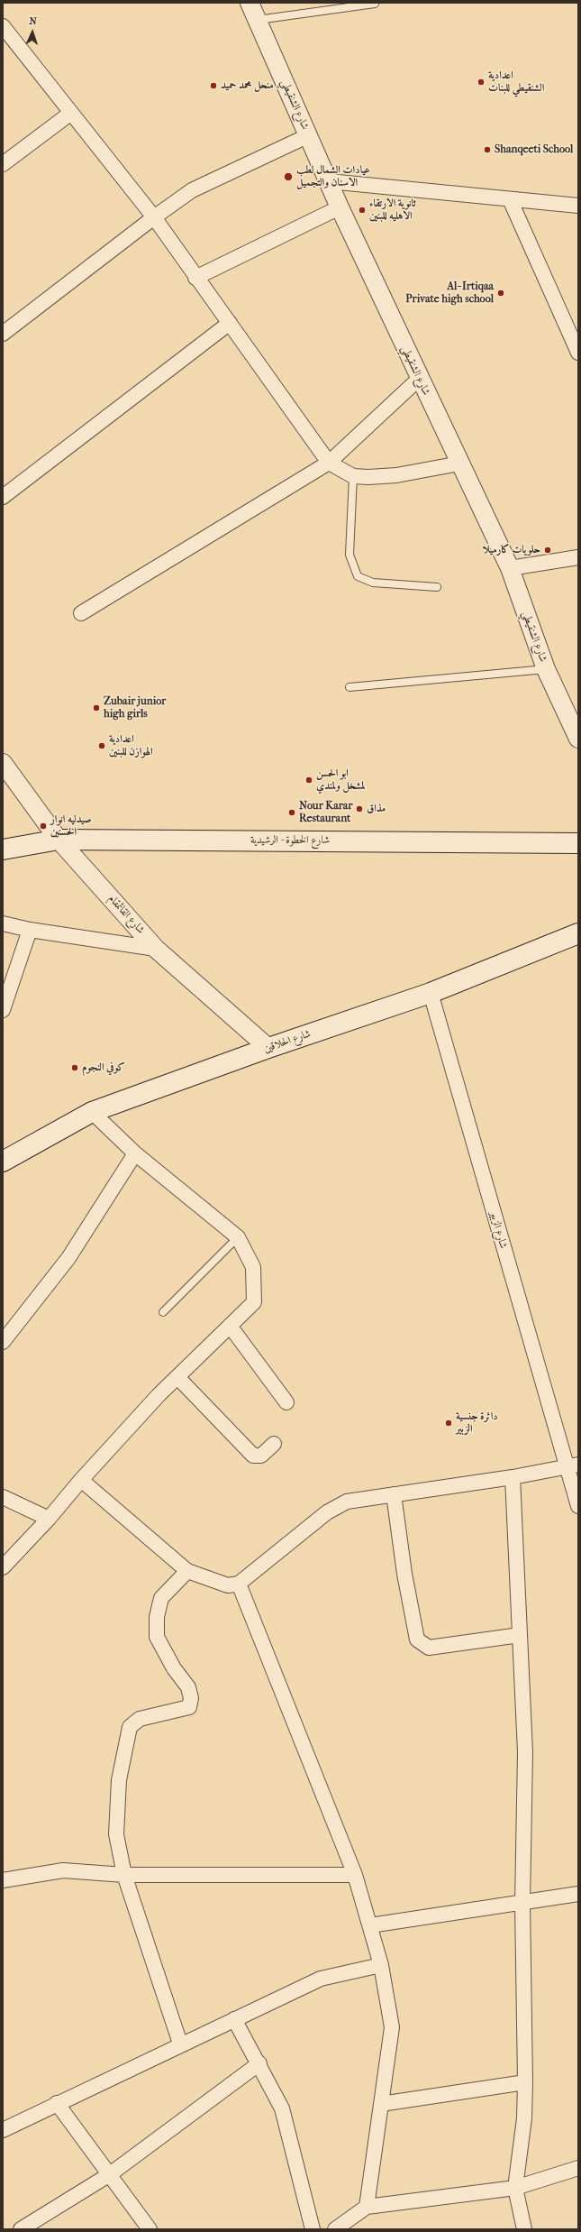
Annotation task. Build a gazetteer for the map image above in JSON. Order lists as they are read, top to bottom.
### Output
{
  "streets": {
    "main road": ["شارع الخطوة - الرشيدية", "شارع الحلاقين"],
    "street": ["شارع الشنقيطي", "شارع القائمقام", "شارع الزبير"]
  },
  "crossings": [
    ["شارع الخطوة - الرشيدية", "شارع القائمقام"],
    ["شارع القائمقام", "شارع الحلاقين"],
    ["شارع الحلاقين", "شارع الزبير"]
  ],
  "places": [
    "اعدادية الشنقيطي للبنات",
    "منحل محمد حميد",
    "Shanqeeti School",
    "عيادات الشمال لطب الاسنان والتجميل",
    "ثانوية الارتقاء الاهليه للبنين",
    "Al- Irtiqaa Private high school",
    "حلويات كارميلا",
    "Zubair junior high girls",
    "اعدادية الهوازن للبنين",
    "ابو الحسن لمشخل ولمندي",
    "مذاق",
    "Nour Karar Restaurant",
    "صيدليه انوار الحسنين",
    "كوفي النجوم",
    "دائرة جنسية الزبير"
  ],
  "north": "top"
}
